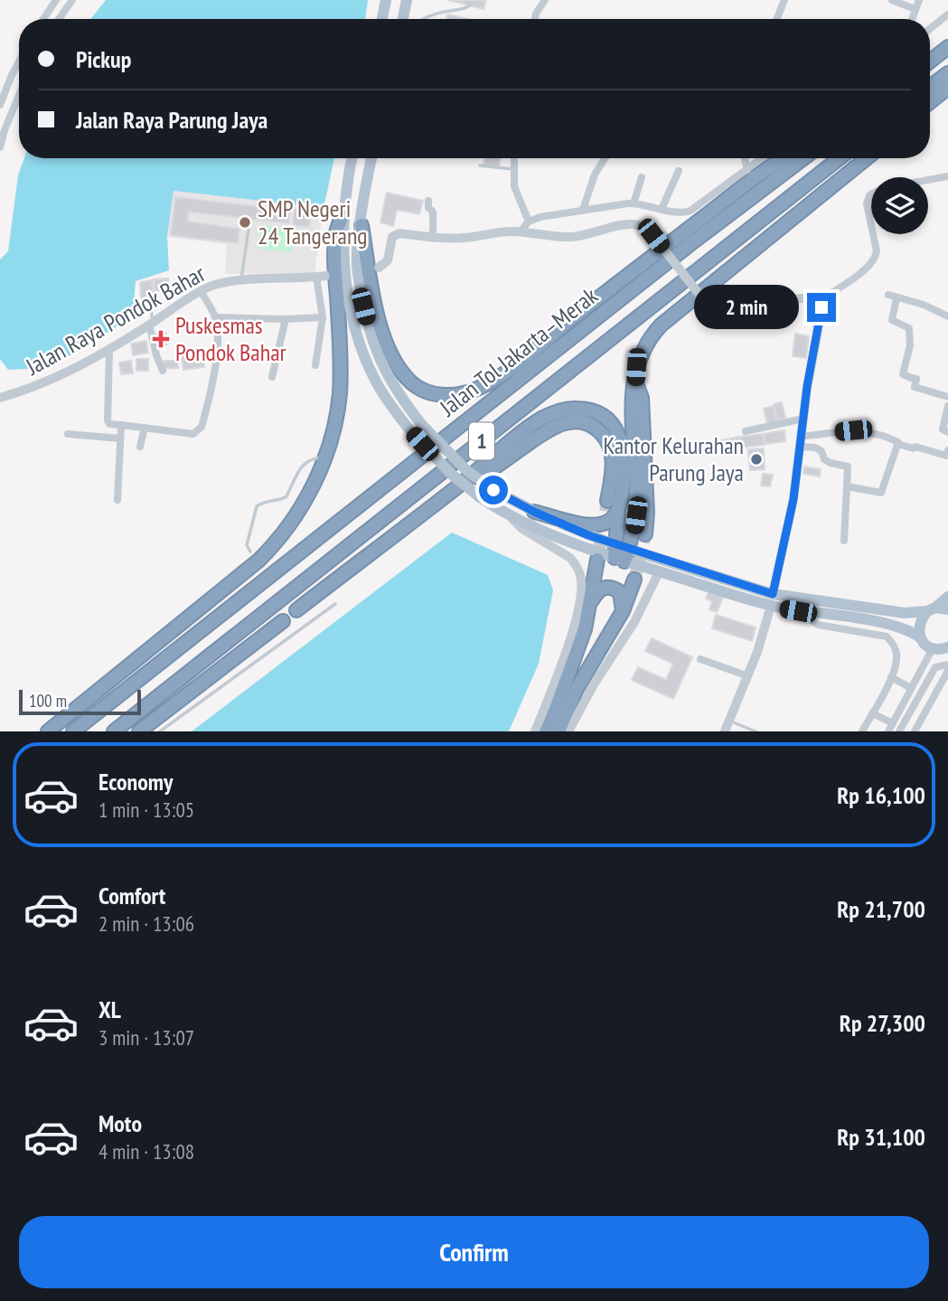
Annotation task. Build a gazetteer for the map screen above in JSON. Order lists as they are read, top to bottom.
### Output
{
  "streets": {
    "highway": ["Jalan Tol Jakarta–Merak", "1"],
    "street": ["Jalan Raya Pondok Bahar"]
  },
  "places": {
    "other": ["SMP Negeri 24 Tangerang", "Kantor Kelurahan Parung Jaya"],
    "health": ["Puskesmas Pondok Bahar"]
  },
  "scale_bar": "100 m",
  "page": {
    "banner": ["Pickup", "Jalan Raya Parung Jaya"],
    "bubble": "2 min",
    "scale": "100 m",
    "list": [
      {
        "name": "Economy",
        "note": "1 min · 13:05",
        "value": "Rp 16,100"
      },
      {
        "name": "Comfort",
        "note": "2 min · 13:06",
        "value": "Rp 21,700"
      },
      {
        "name": "XL",
        "note": "3 min · 13:07",
        "value": "Rp 27,300"
      },
      {
        "name": "Moto",
        "note": "4 min · 13:08",
        "value": "Rp 31,100"
      }
    ],
    "buttons": "Confirm"
  }
}
